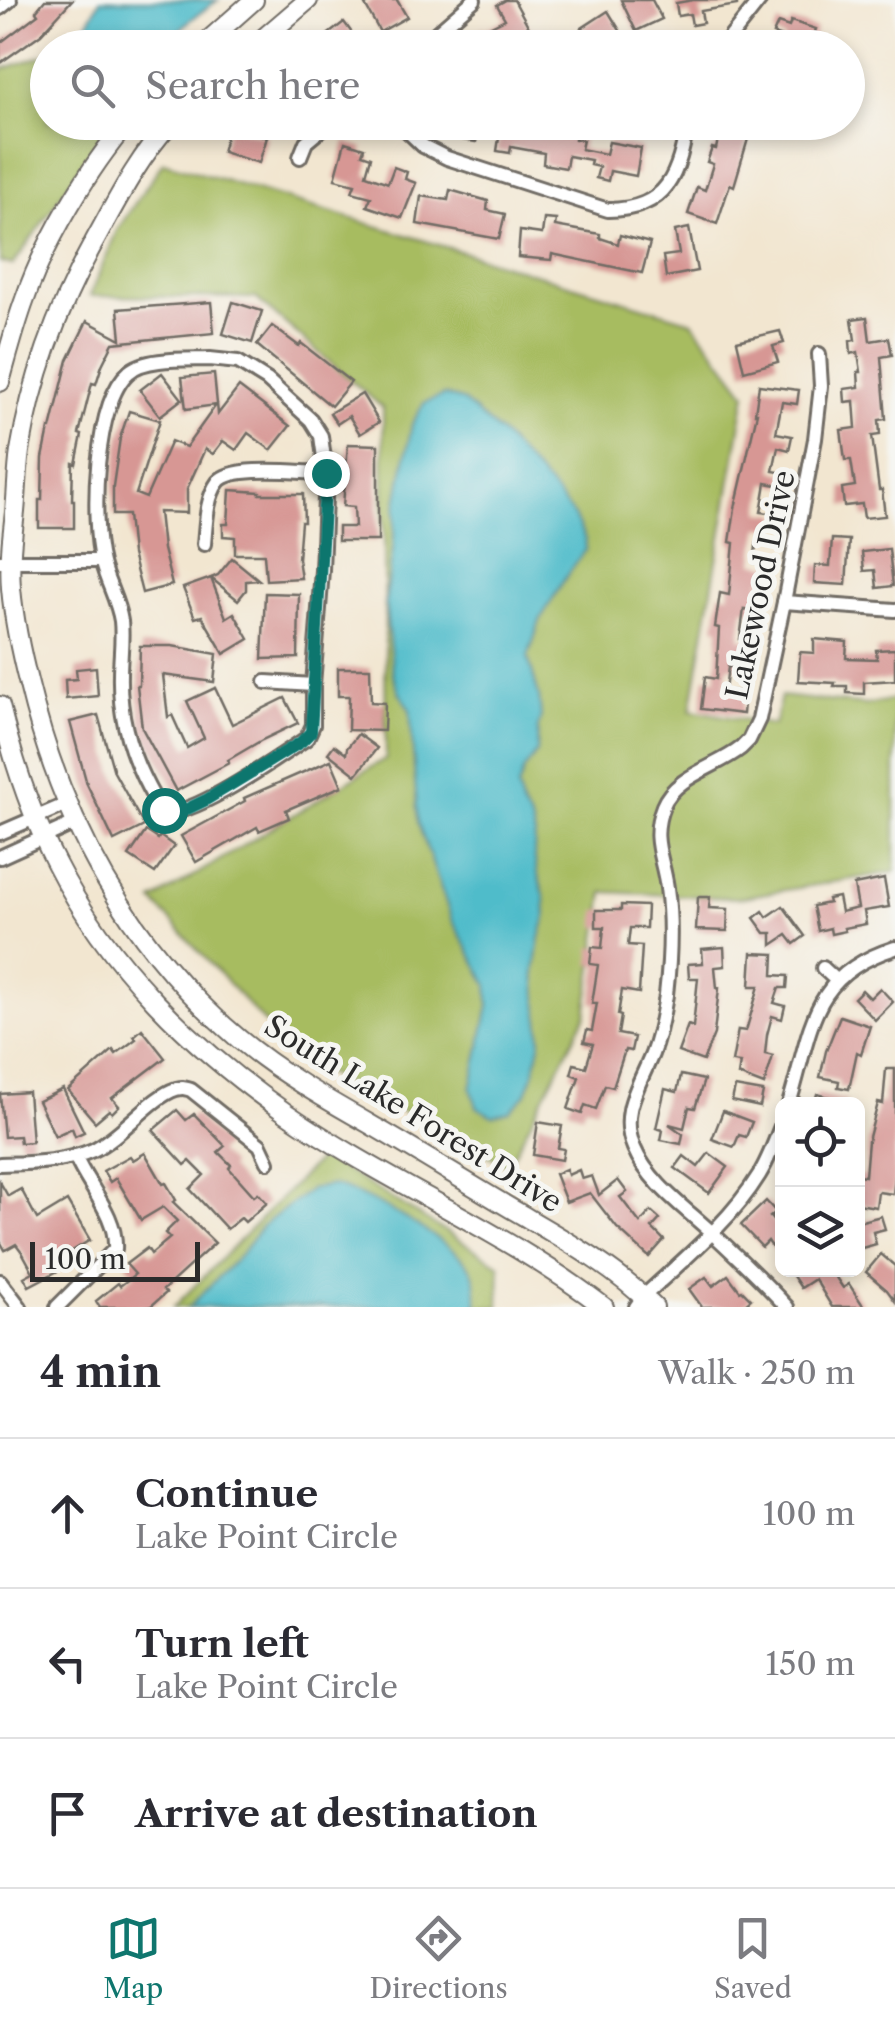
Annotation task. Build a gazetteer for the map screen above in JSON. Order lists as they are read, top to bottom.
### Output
{
  "streets": {
    "main road": ["South Lake Forest Drive"],
    "street": ["Lakewood Drive"]
  },
  "scale_bar": "100 m",
  "page": {
    "search": "Search here",
    "scale": "100 m",
    "heading": ["4 min", "Walk · 250 m"],
    "list": [
      ["Continue", "Lake Point Circle", "100 m"],
      ["Turn left", "Lake Point Circle", "150 m"],
      "Arrive at destination"
    ],
    "nav": ["Map", "Directions", "Saved"]
  }
}
